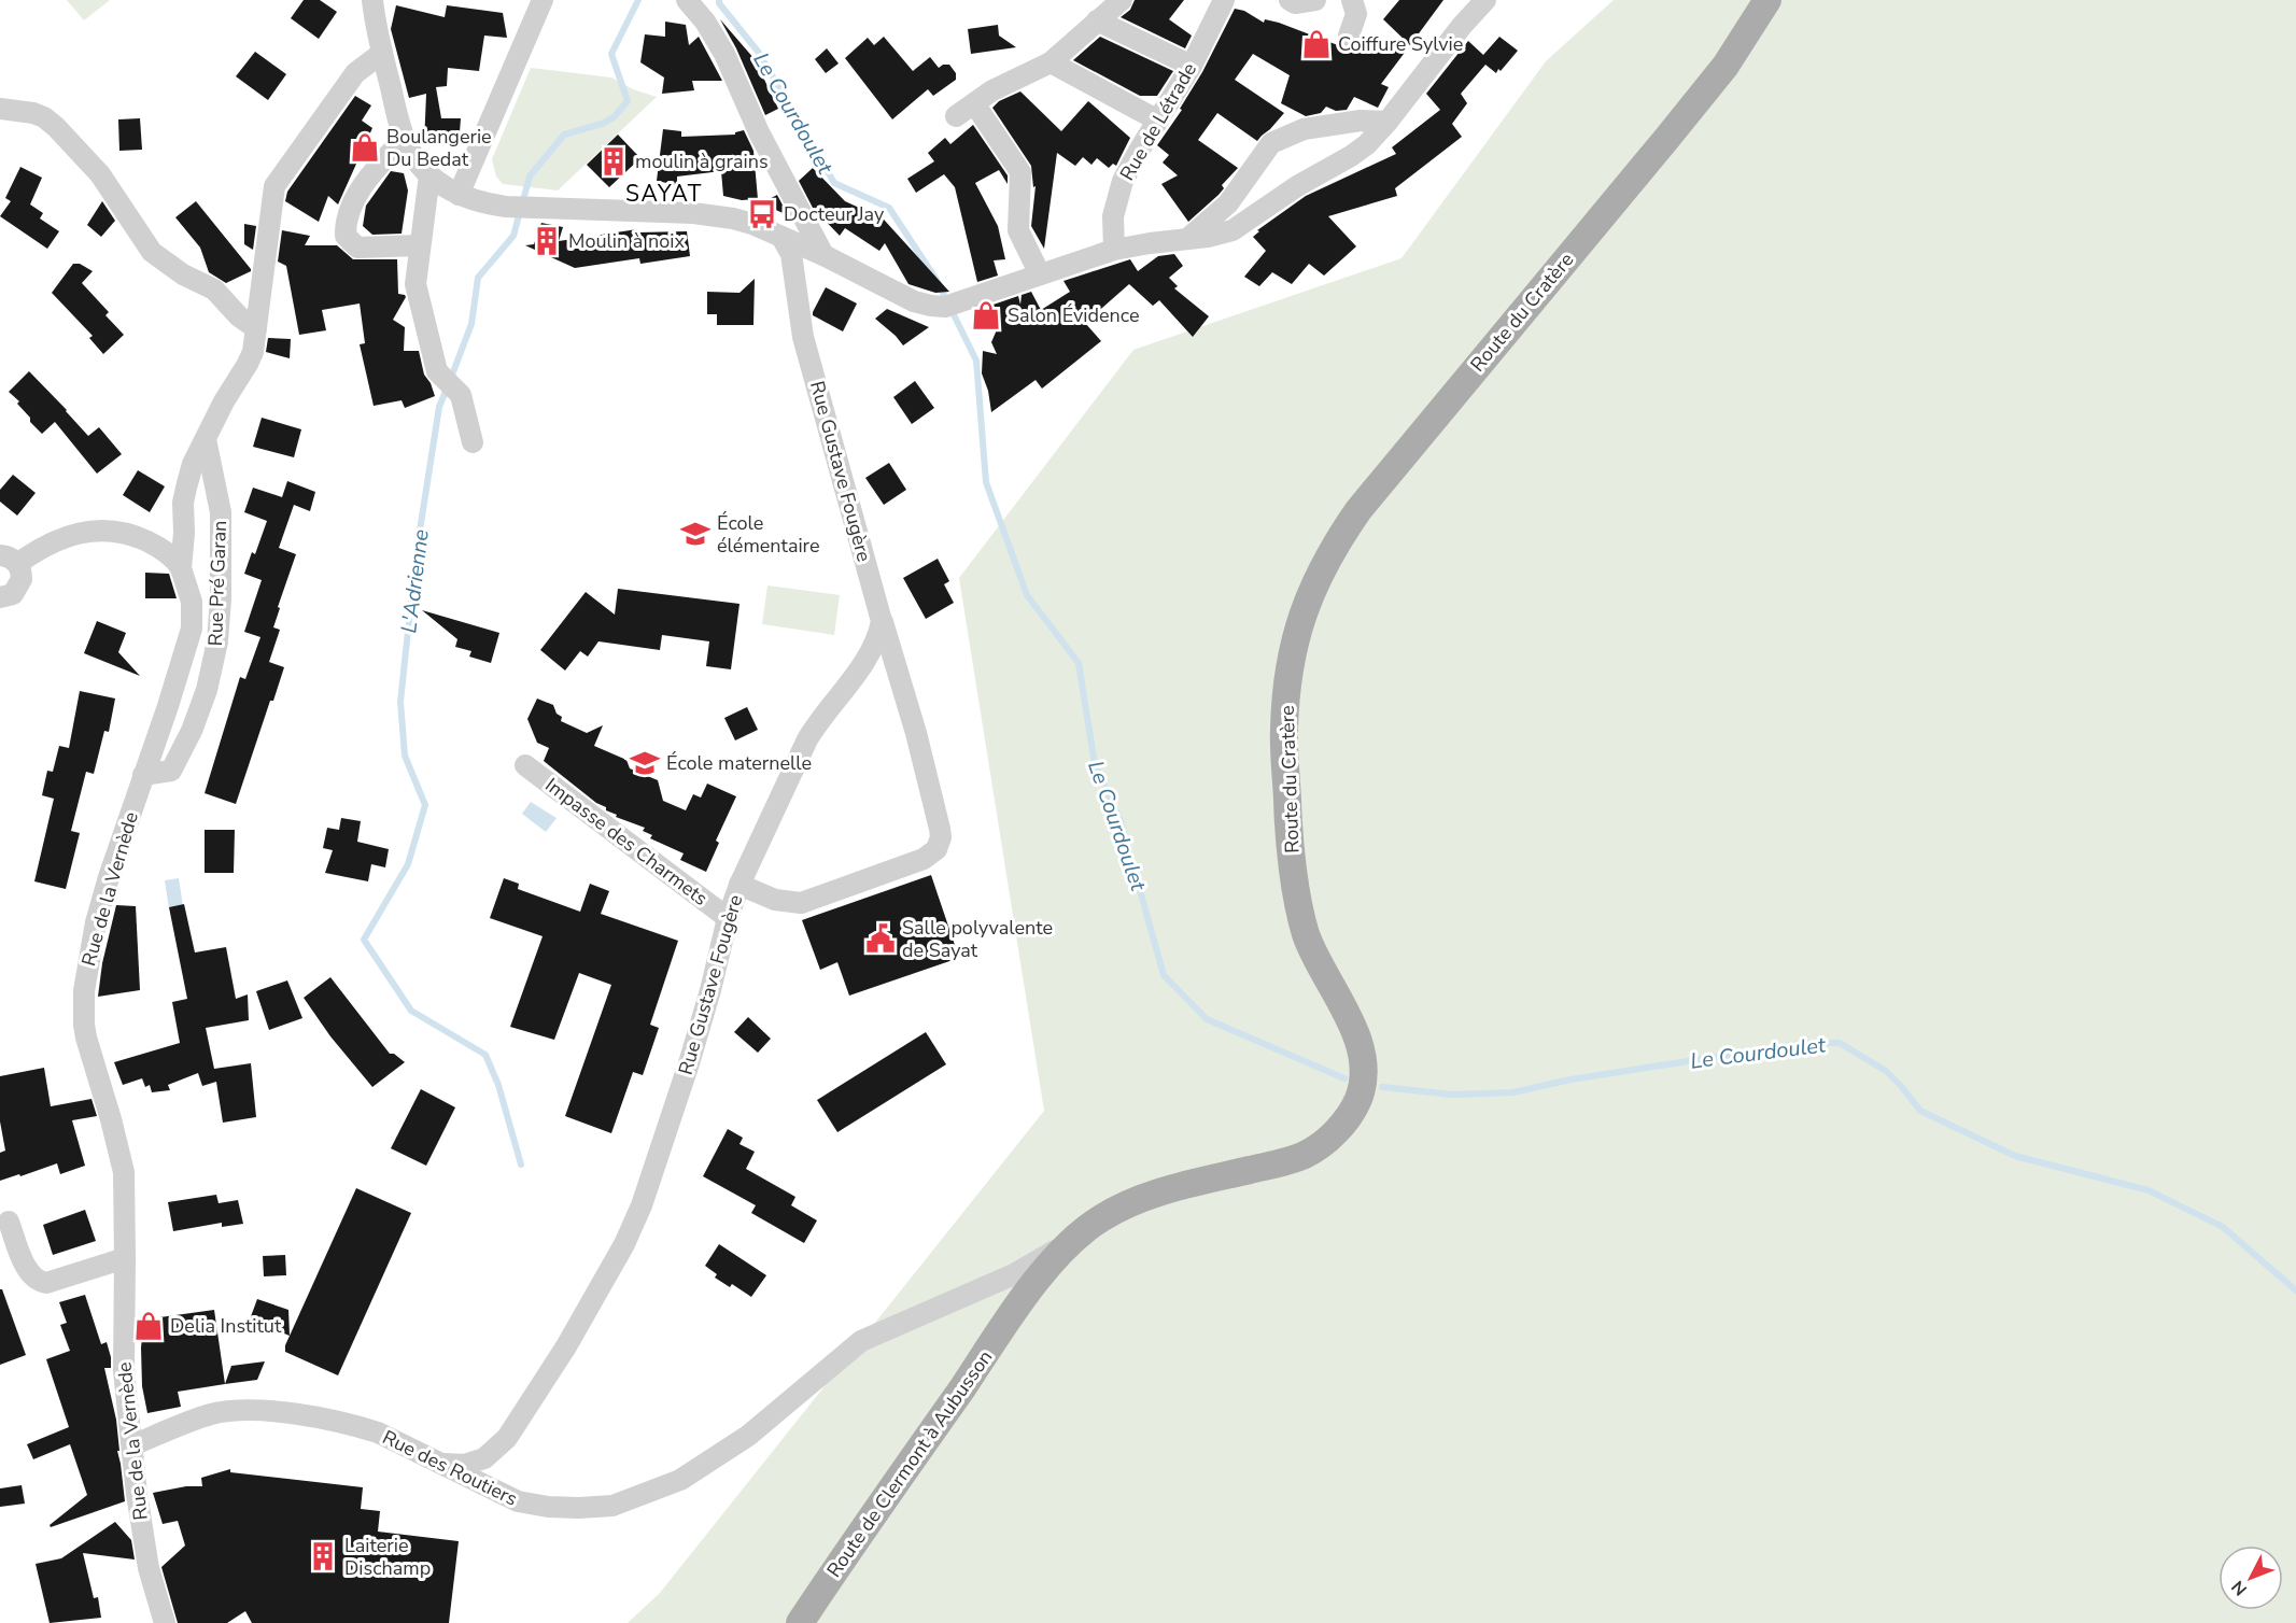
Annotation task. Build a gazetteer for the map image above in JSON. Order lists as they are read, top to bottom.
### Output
{
  "streets": {
    "main road": ["Route du Cratère", "Route de Clermont à Aubusson"],
    "street": [
      "Rue de Létrade",
      "Rue Gustave Fougère",
      "Rue Pré Garan",
      "Impasse des Charmets",
      "Rue de la Vernède",
      "Rue des Routiers"
    ]
  },
  "crossings": [
    ["Route du Cratère", "Route de Clermont à Aubusson"],
    ["Route du Cratère", "Rue des Routiers"],
    ["Rue Gustave Fougère", "Impasse des Charmets"],
    ["Rue Gustave Fougère", "Rue des Routiers"],
    ["Rue Pré Garan", "Rue de la Vernède"],
    ["Rue de la Vernède", "Rue des Routiers"],
    ["Route de Clermont à Aubusson", "Rue des Routiers"]
  ],
  "districts": ["SAYAT"],
  "water": ["Le Courdoulet", "L'Adrienne"],
  "places": {
    "shop": [
      "Coiffure Sylvie",
      "Boulangerie Du Bedat",
      "Salon Évidence",
      "Delia Institut"
    ],
    "building": ["moulin à grains", "Moulin à noix", "Laiterie Dischamp"],
    "bus stop": ["Docteur Jay"],
    "school or university": ["École élémentaire", "École maternelle"],
    "public building": ["Salle polyvalente de Sayat"]
  },
  "north": "bottom left"
}
